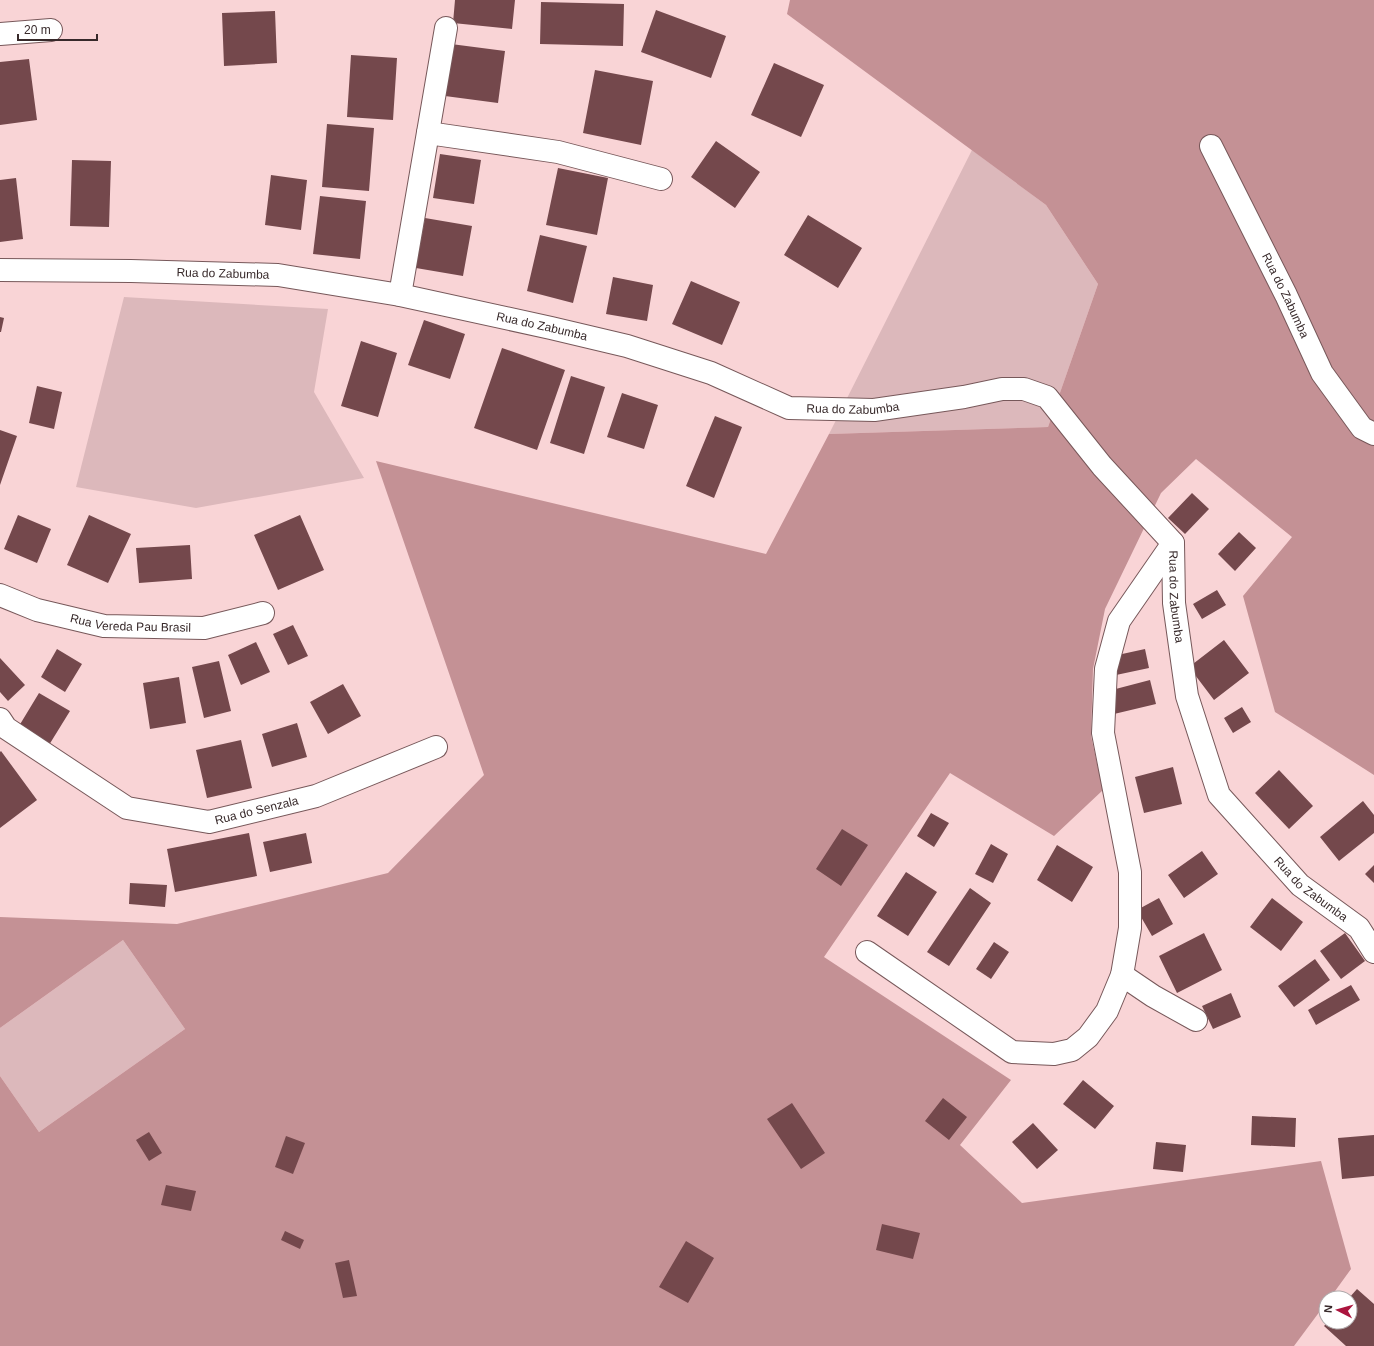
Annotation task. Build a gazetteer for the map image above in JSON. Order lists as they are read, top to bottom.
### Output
{
  "streets": {
    "street": ["Rua do Zabumba", "Rua Vereda Pau Brasil", "Rua do Senzala"]
  },
  "scale_bar": "20 m",
  "north": "left"
}
